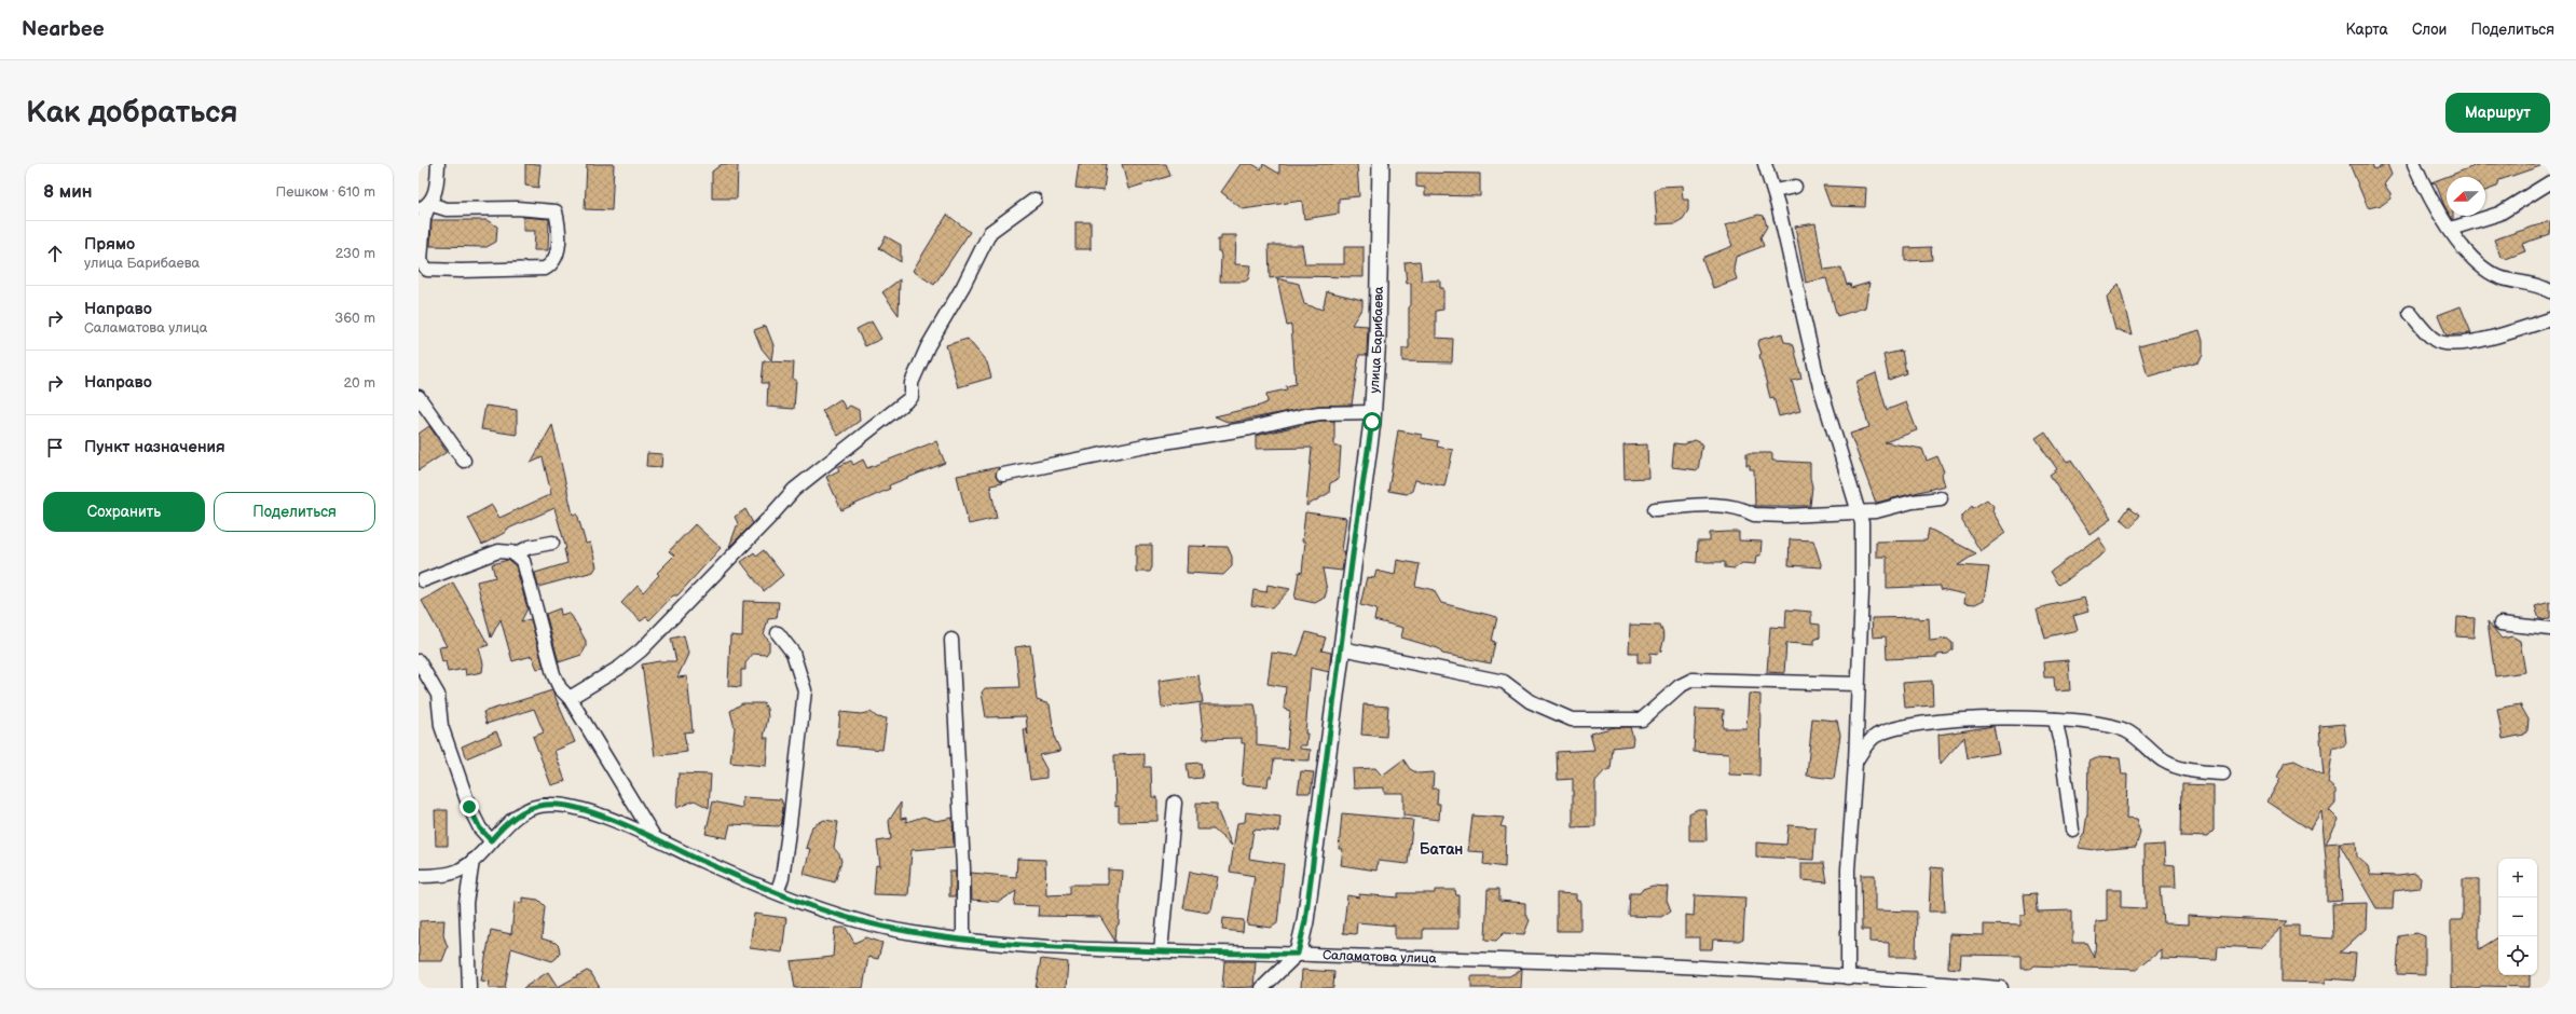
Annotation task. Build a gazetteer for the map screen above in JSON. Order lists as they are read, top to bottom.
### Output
{
  "streets": {
    "street": ["улица Барибаева", "Саламатова улица"]
  },
  "crossings": [
    ["улица Барибаева", "Саламатова улица"]
  ],
  "districts": ["Батан"],
  "north": "left",
  "page": {
    "header": "Nearbee",
    "nav": ["Карта", "Слои", "Поделиться"],
    "buttons": [
      "Маршрут",
      ["Сохранить", "Поделиться"]
    ],
    "title": "Как добраться",
    "heading": ["8 мин", "Пешком · 610 m"],
    "list": [
      ["Прямо", "улица Барибаева", "230 m"],
      ["Направо", "Саламатова улица", "360 m"],
      ["Направо", "20 m"],
      "Пункт назначения"
    ],
    "map_buttons": ["+", "−"]
  }
}
